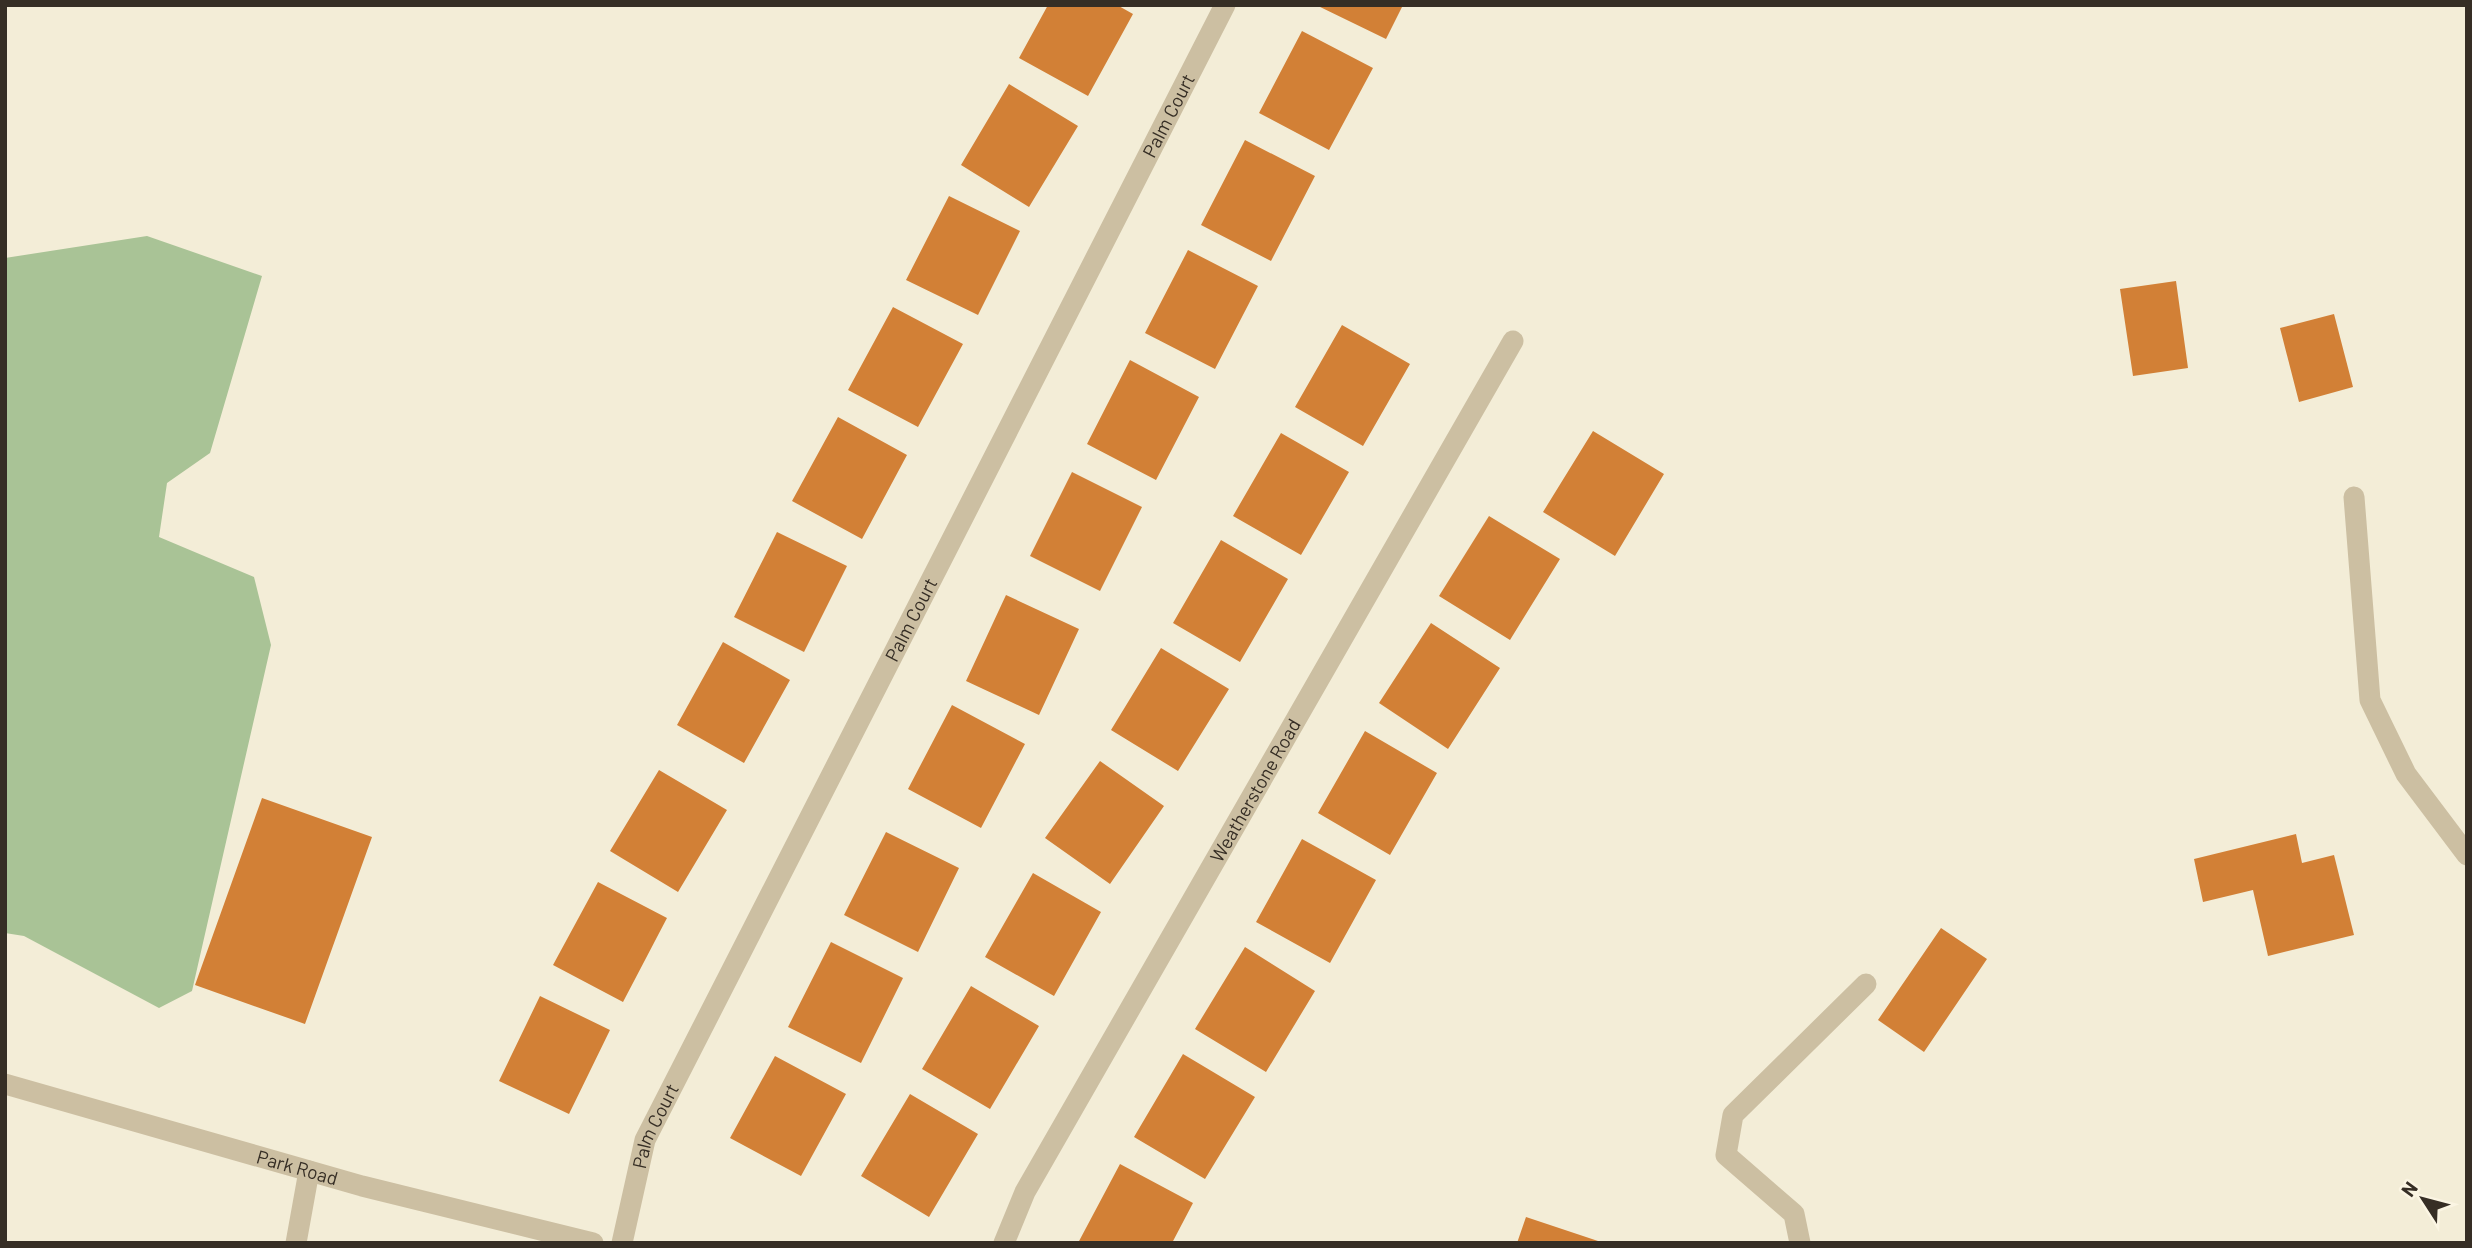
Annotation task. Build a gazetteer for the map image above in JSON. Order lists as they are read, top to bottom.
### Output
{
  "streets": {
    "street": ["Palm Court", "Weatherstone Road", "Park Road"]
  },
  "north": "top left"
}
